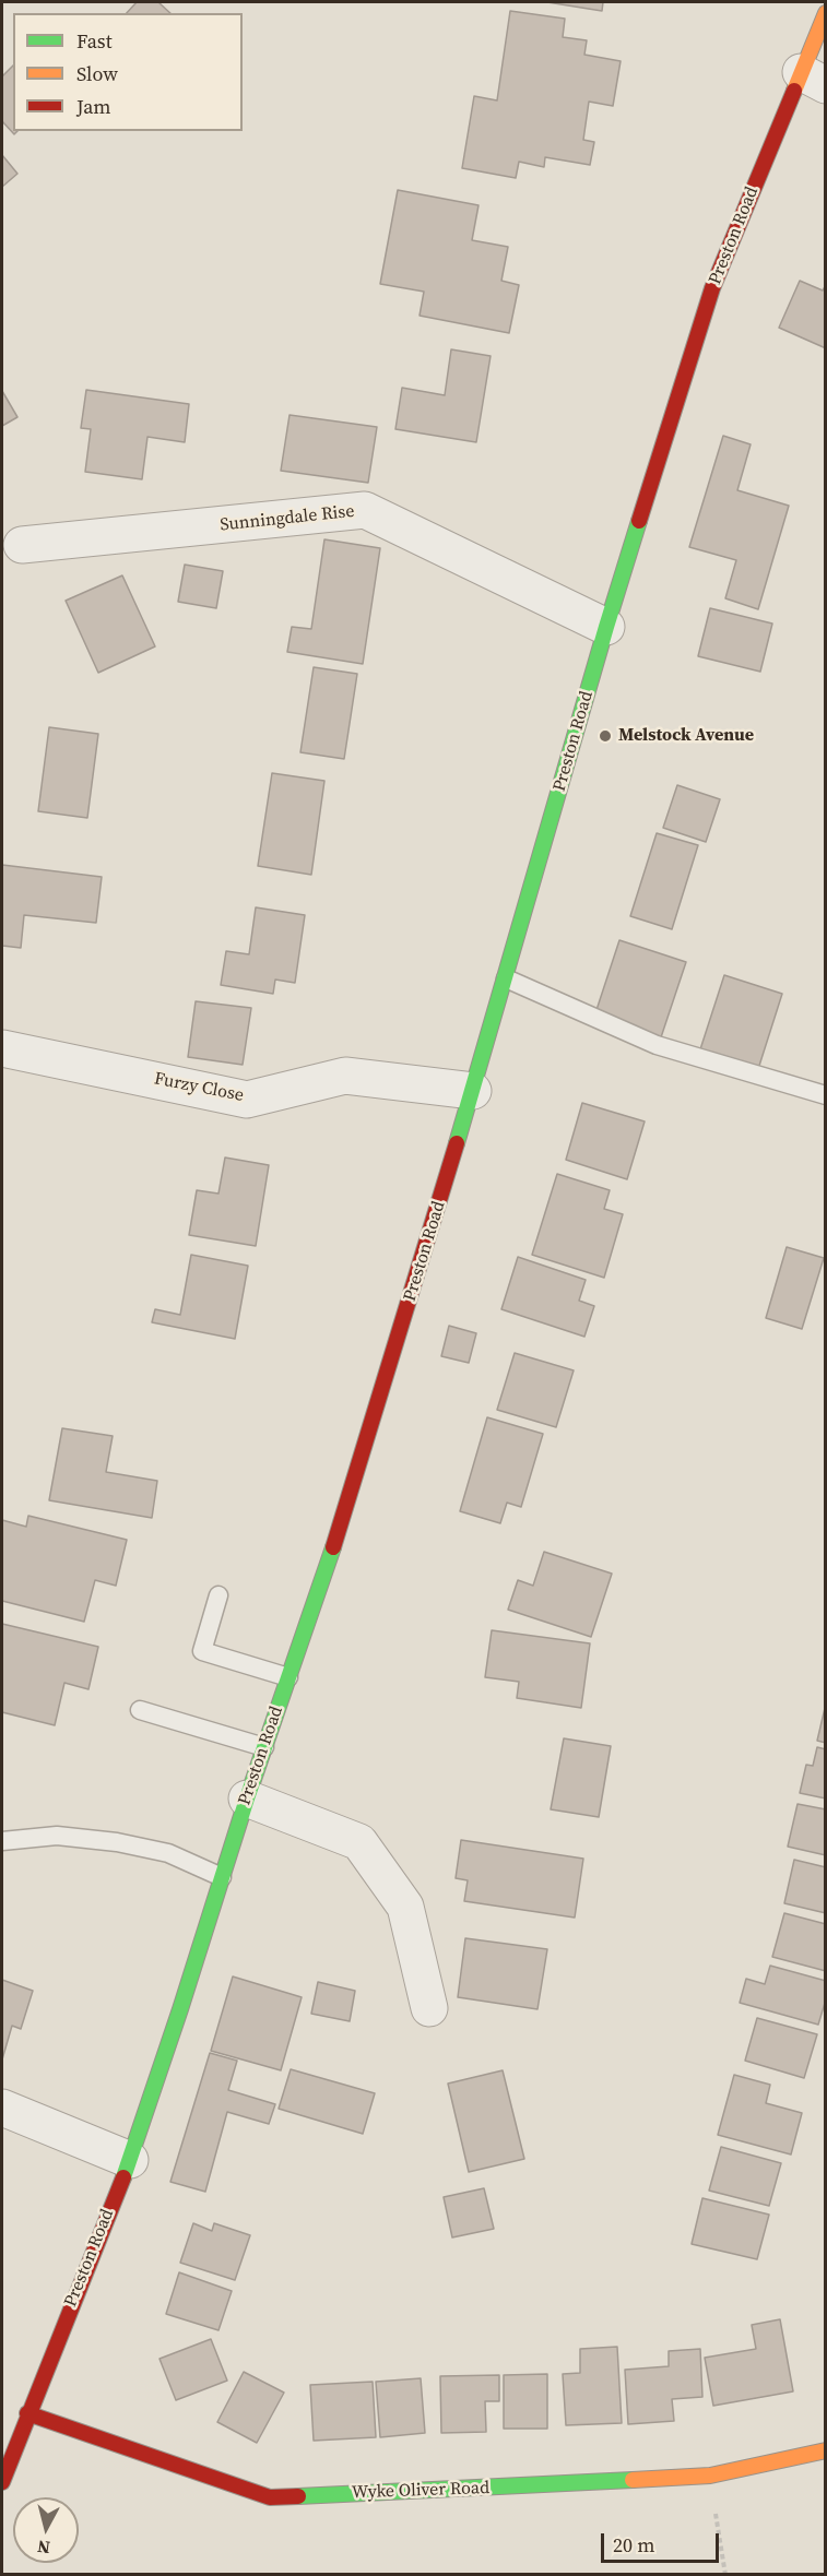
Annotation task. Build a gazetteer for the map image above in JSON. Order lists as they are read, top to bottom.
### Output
{
  "streets": {
    "main road": ["Preston Road", "Wyke Oliver Road"],
    "street": ["Sunningdale Rise", "Furzy Close"]
  },
  "crossings": [
    ["Preston Road", "Sunningdale Rise"],
    ["Preston Road", "Furzy Close"],
    ["Preston Road", "Wyke Oliver Road"]
  ],
  "places": ["Melstock Avenue"],
  "legend": ["Fast", "Slow", "Jam"],
  "scale_bar": "20 m",
  "north": "bottom"
}
